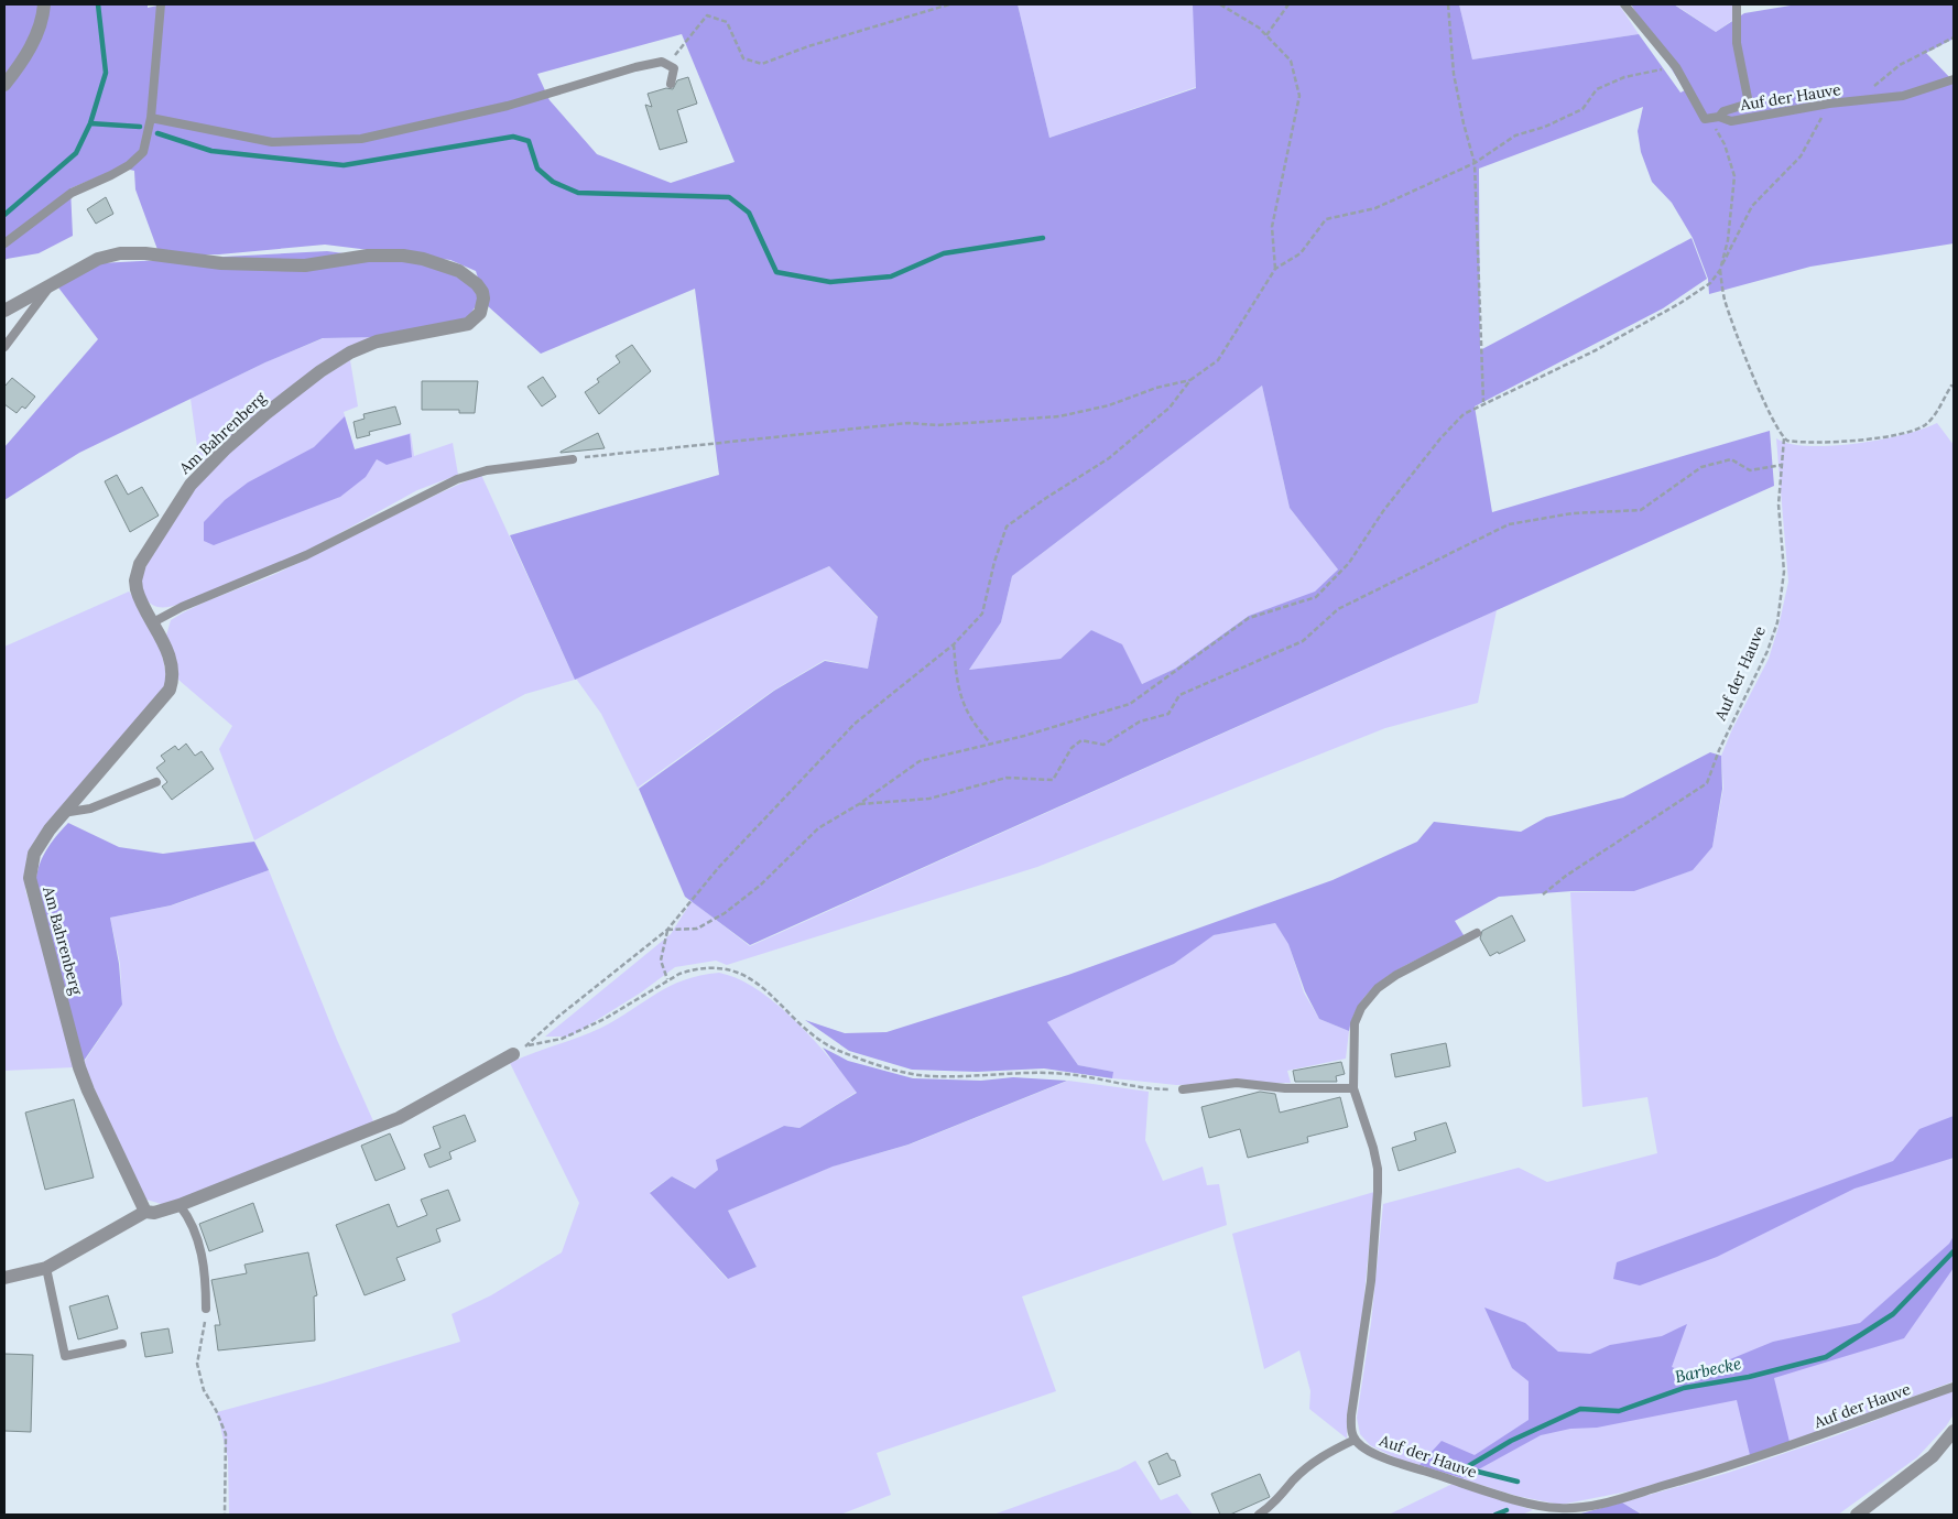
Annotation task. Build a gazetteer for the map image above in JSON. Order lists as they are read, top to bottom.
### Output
{
  "streets": {
    "street": ["Am Bahrenberg"],
    "lane": ["Auf der Hauve"]
  },
  "water": ["Barbecke"]
}
